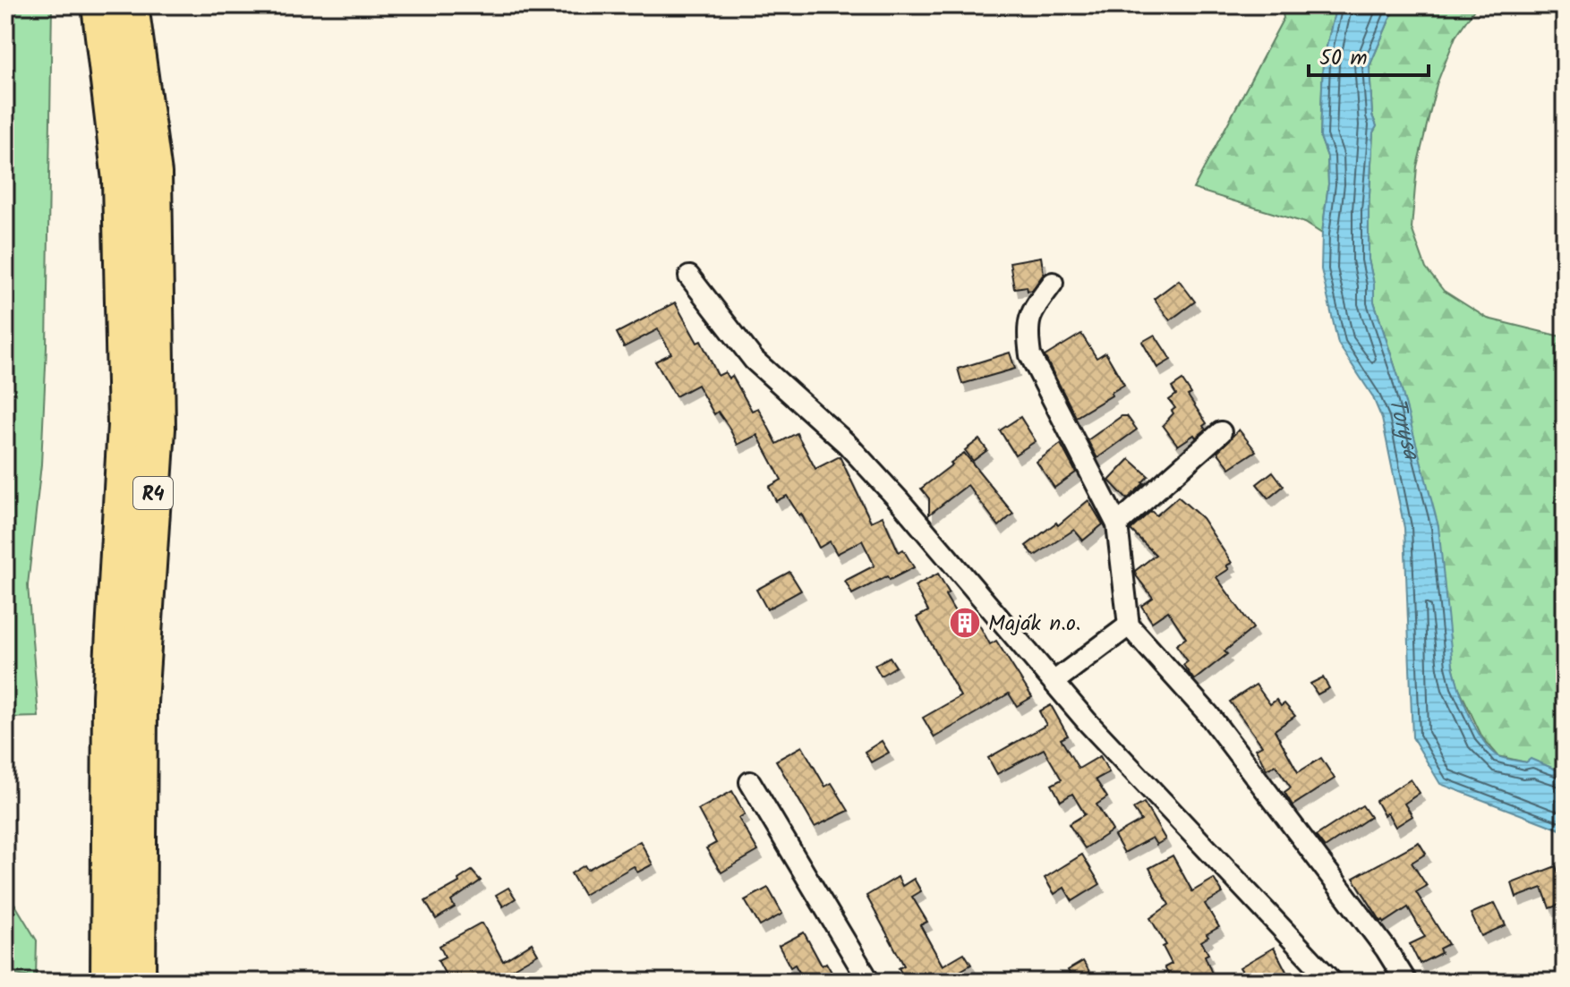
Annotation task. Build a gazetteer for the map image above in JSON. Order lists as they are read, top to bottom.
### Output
{
  "streets": {
    "highway": ["R4"]
  },
  "water": ["Torysa"],
  "places": {
    "building": ["Maják n.o."]
  },
  "scale_bar": "50 m"
}
